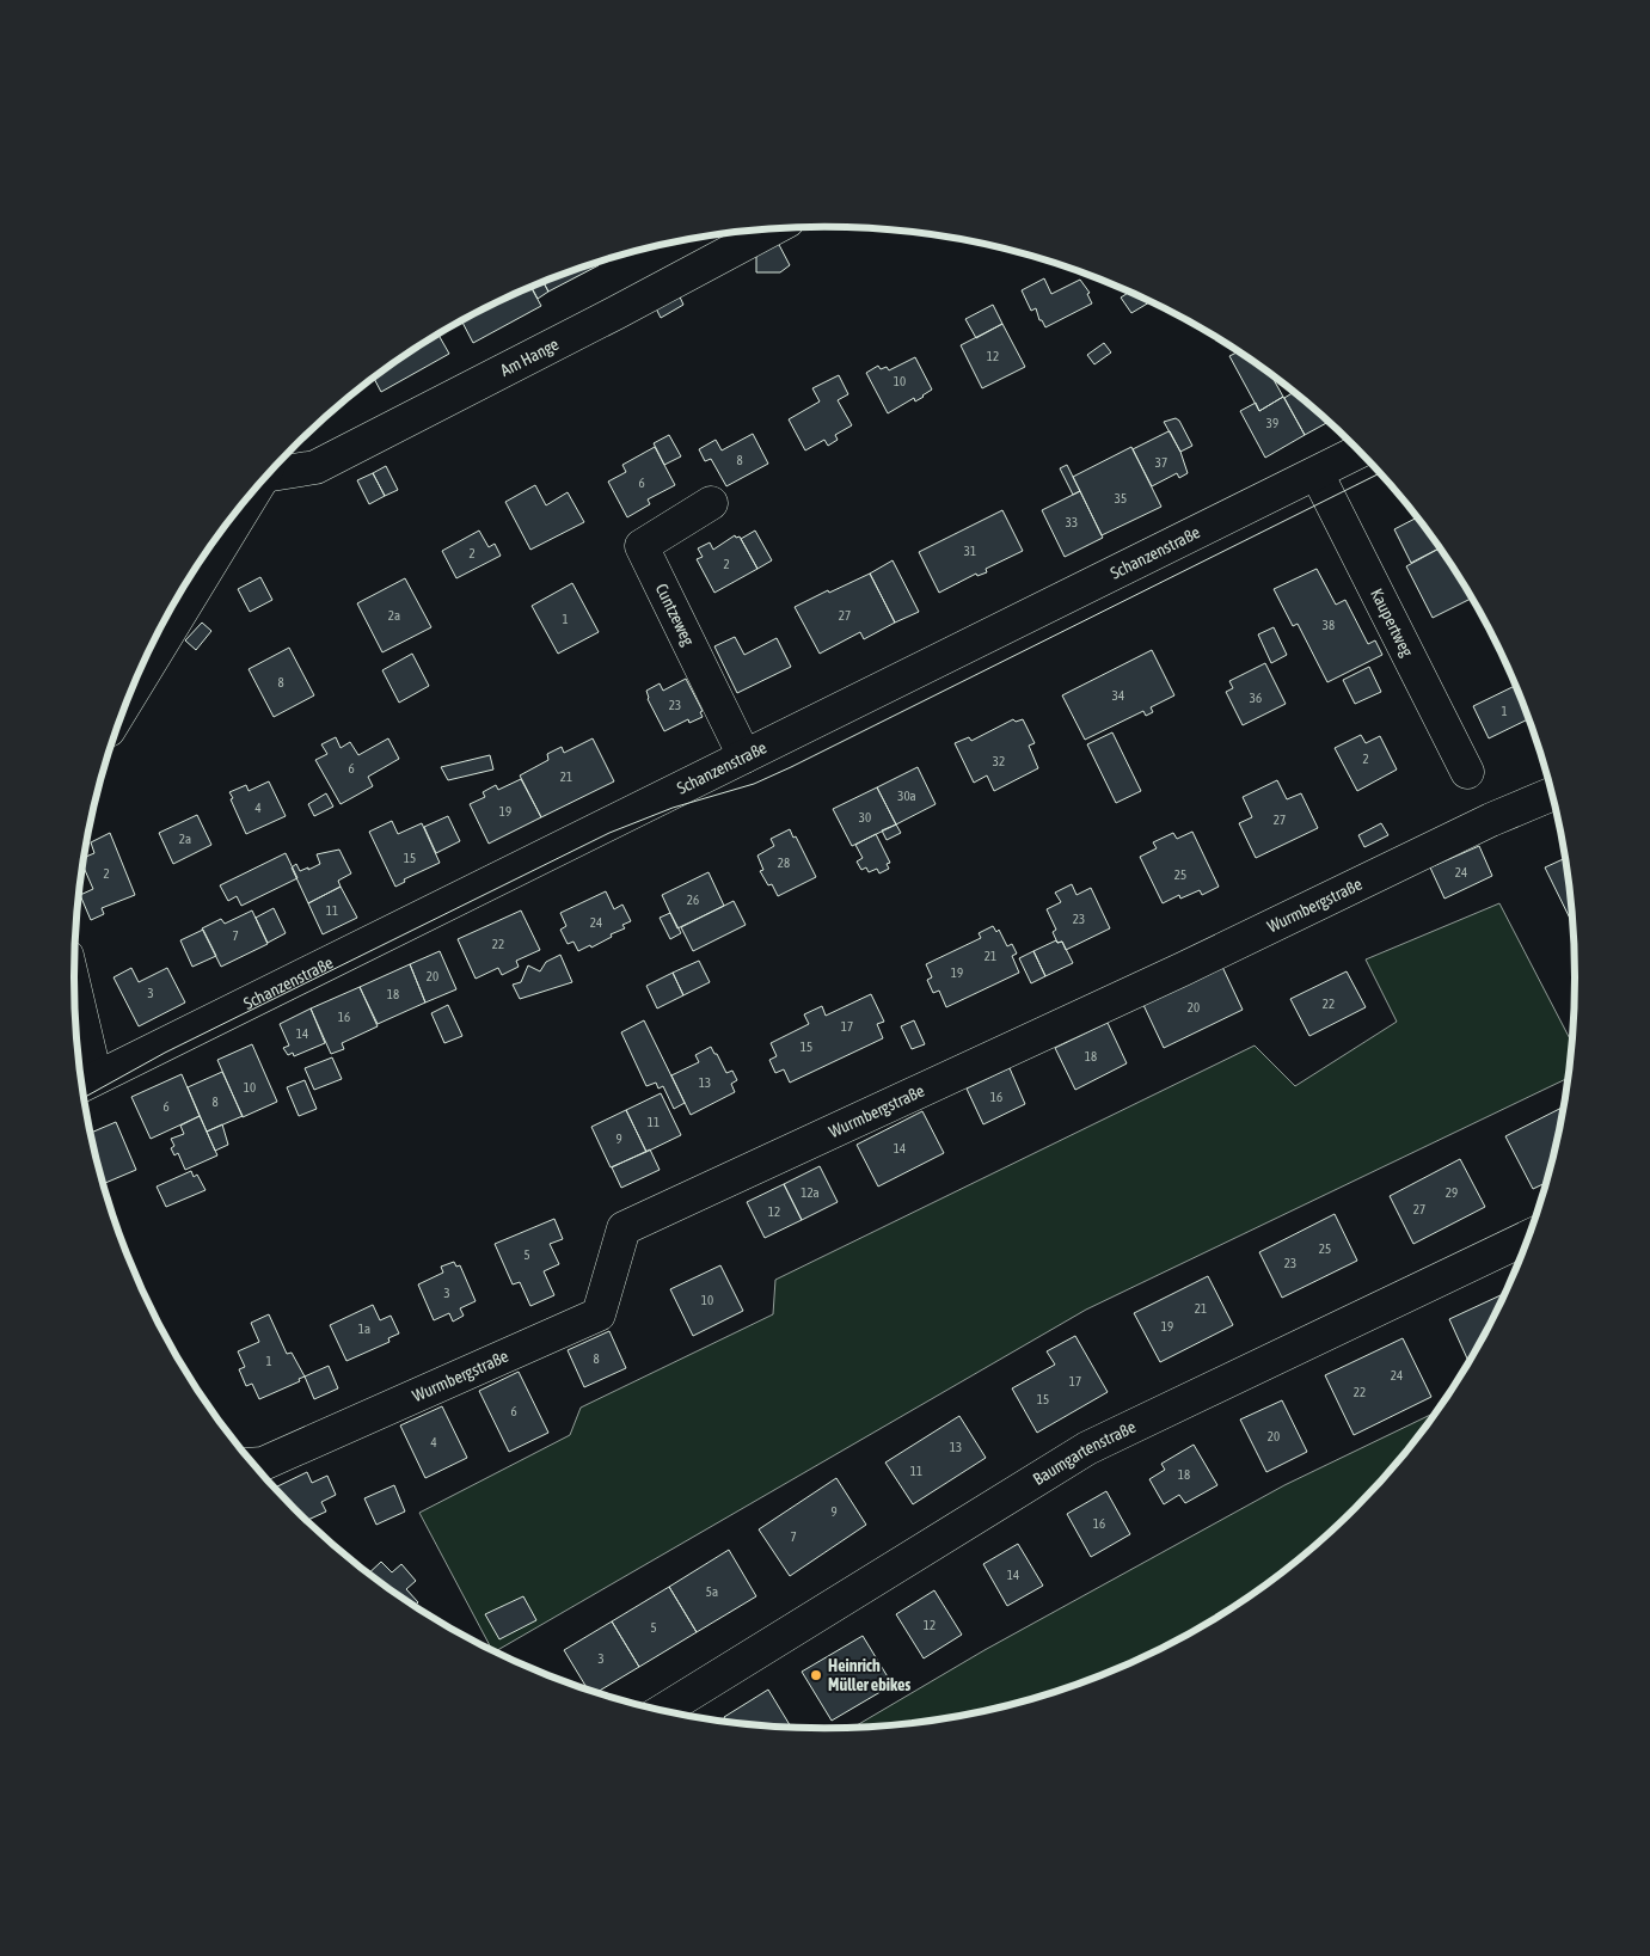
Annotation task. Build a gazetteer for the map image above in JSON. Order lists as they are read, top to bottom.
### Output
{
  "streets": {
    "street": [
      "Am Hange",
      "Schanzenstraße",
      "Cuntzeweg",
      "Kaupertweg",
      "Wurmbergstraße",
      "Baumgartenstraße"
    ]
  },
  "crossings": [
    ["Schanzenstraße", "Cuntzeweg"],
    ["Schanzenstraße", "Kaupertweg"]
  ],
  "places": ["Heinrich Müller ebikes"],
  "house_numbers": [
    "12",
    "10",
    "39",
    "8",
    "37",
    "6",
    "35",
    "33",
    "31",
    "2",
    "2",
    "2a",
    "27",
    "1",
    "38",
    "8",
    "34",
    "36",
    "23",
    "1",
    "2",
    "32",
    "6",
    "21",
    "30a",
    "4",
    "19",
    "30",
    "27",
    "2a",
    "15",
    "28",
    "24",
    "2",
    "25",
    "26",
    "11",
    "23",
    "24",
    "7",
    "22",
    "21",
    "19",
    "20",
    "3",
    "18",
    "22",
    "20",
    "16",
    "17",
    "14",
    "15",
    "18",
    "13",
    "10",
    "16",
    "8",
    "6",
    "11",
    "9",
    "14",
    "12a",
    "29",
    "27",
    "12",
    "25",
    "5",
    "23",
    "3",
    "10",
    "21",
    "19",
    "1a",
    "8",
    "1",
    "24",
    "17",
    "22",
    "15",
    "6",
    "20",
    "4",
    "13",
    "11",
    "18",
    "9",
    "16",
    "7",
    "14",
    "5a",
    "12",
    "5",
    "3"
  ]
}
